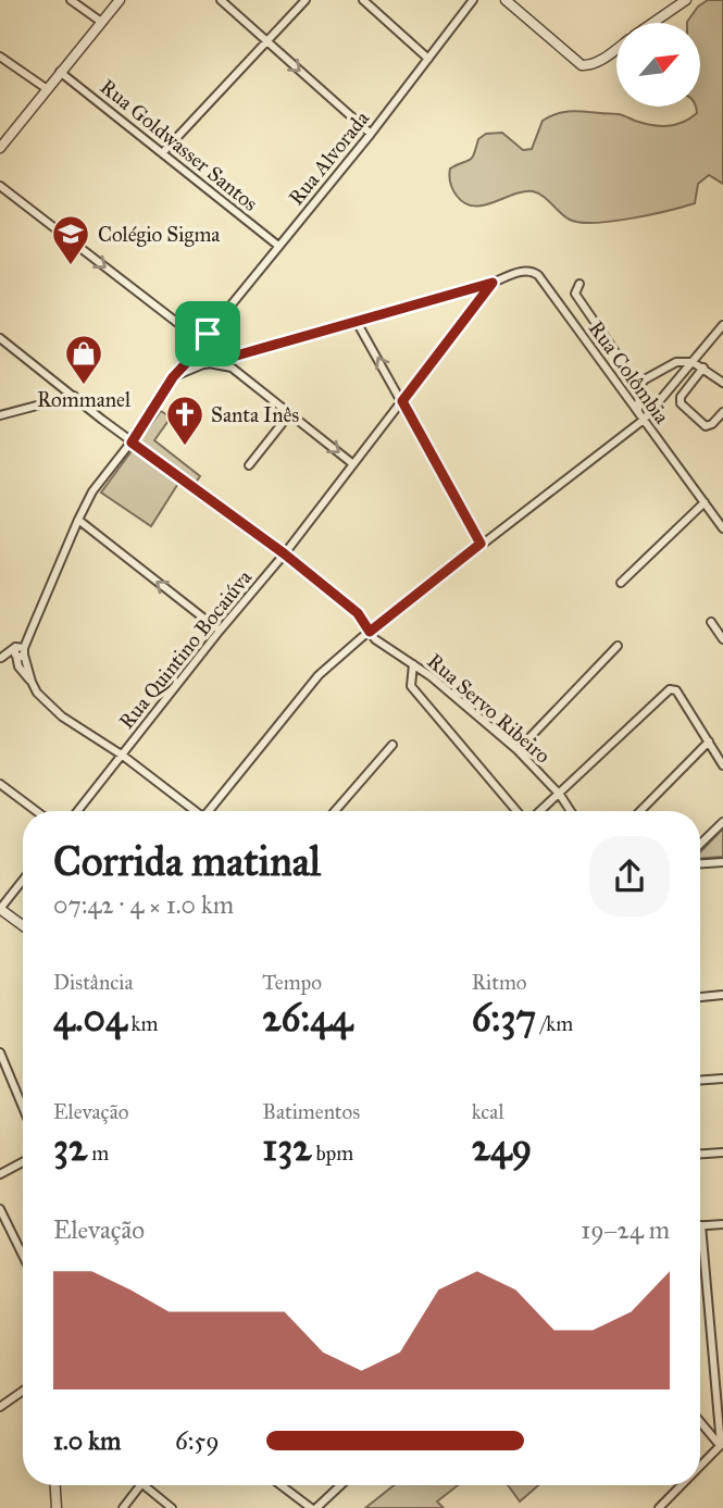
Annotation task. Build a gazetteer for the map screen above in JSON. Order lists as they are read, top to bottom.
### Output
{
  "streets": {
    "street": [
      "Rua Goldwasser Santos",
      "Rua Alvorada",
      "Rua Colômbia",
      "Rua Quintino Bocaiúva",
      "Rua Servo Ribeiro"
    ]
  },
  "crossings": [
    ["Rua Goldwasser Santos", "Rua Alvorada"],
    ["Rua Colômbia", "Rua Quintino Bocaiúva"],
    ["Rua Quintino Bocaiúva", "Rua Servo Ribeiro"]
  ],
  "places": {
    "school or university": ["Colégio Sigma"],
    "shop": ["Rommanel"],
    "church": ["Santa Inês"]
  },
  "north": "top right",
  "page": {
    "heading": ["Corrida matinal", "07:42 · 4 × 1.0 km"],
    "stats": [
      ["Distância", "4.04 km"],
      ["Tempo", "26:44"],
      ["Ritmo", "6:37 /km"],
      ["Elevação", "32 m"],
      ["Batimentos", "132 bpm"],
      ["kcal", "249"]
    ],
    "chart": ["Elevação", "19–24 m"],
    "list": [
      {
        "name": "1.0 km",
        "note": "6:59"
      }
    ]
  }
}
